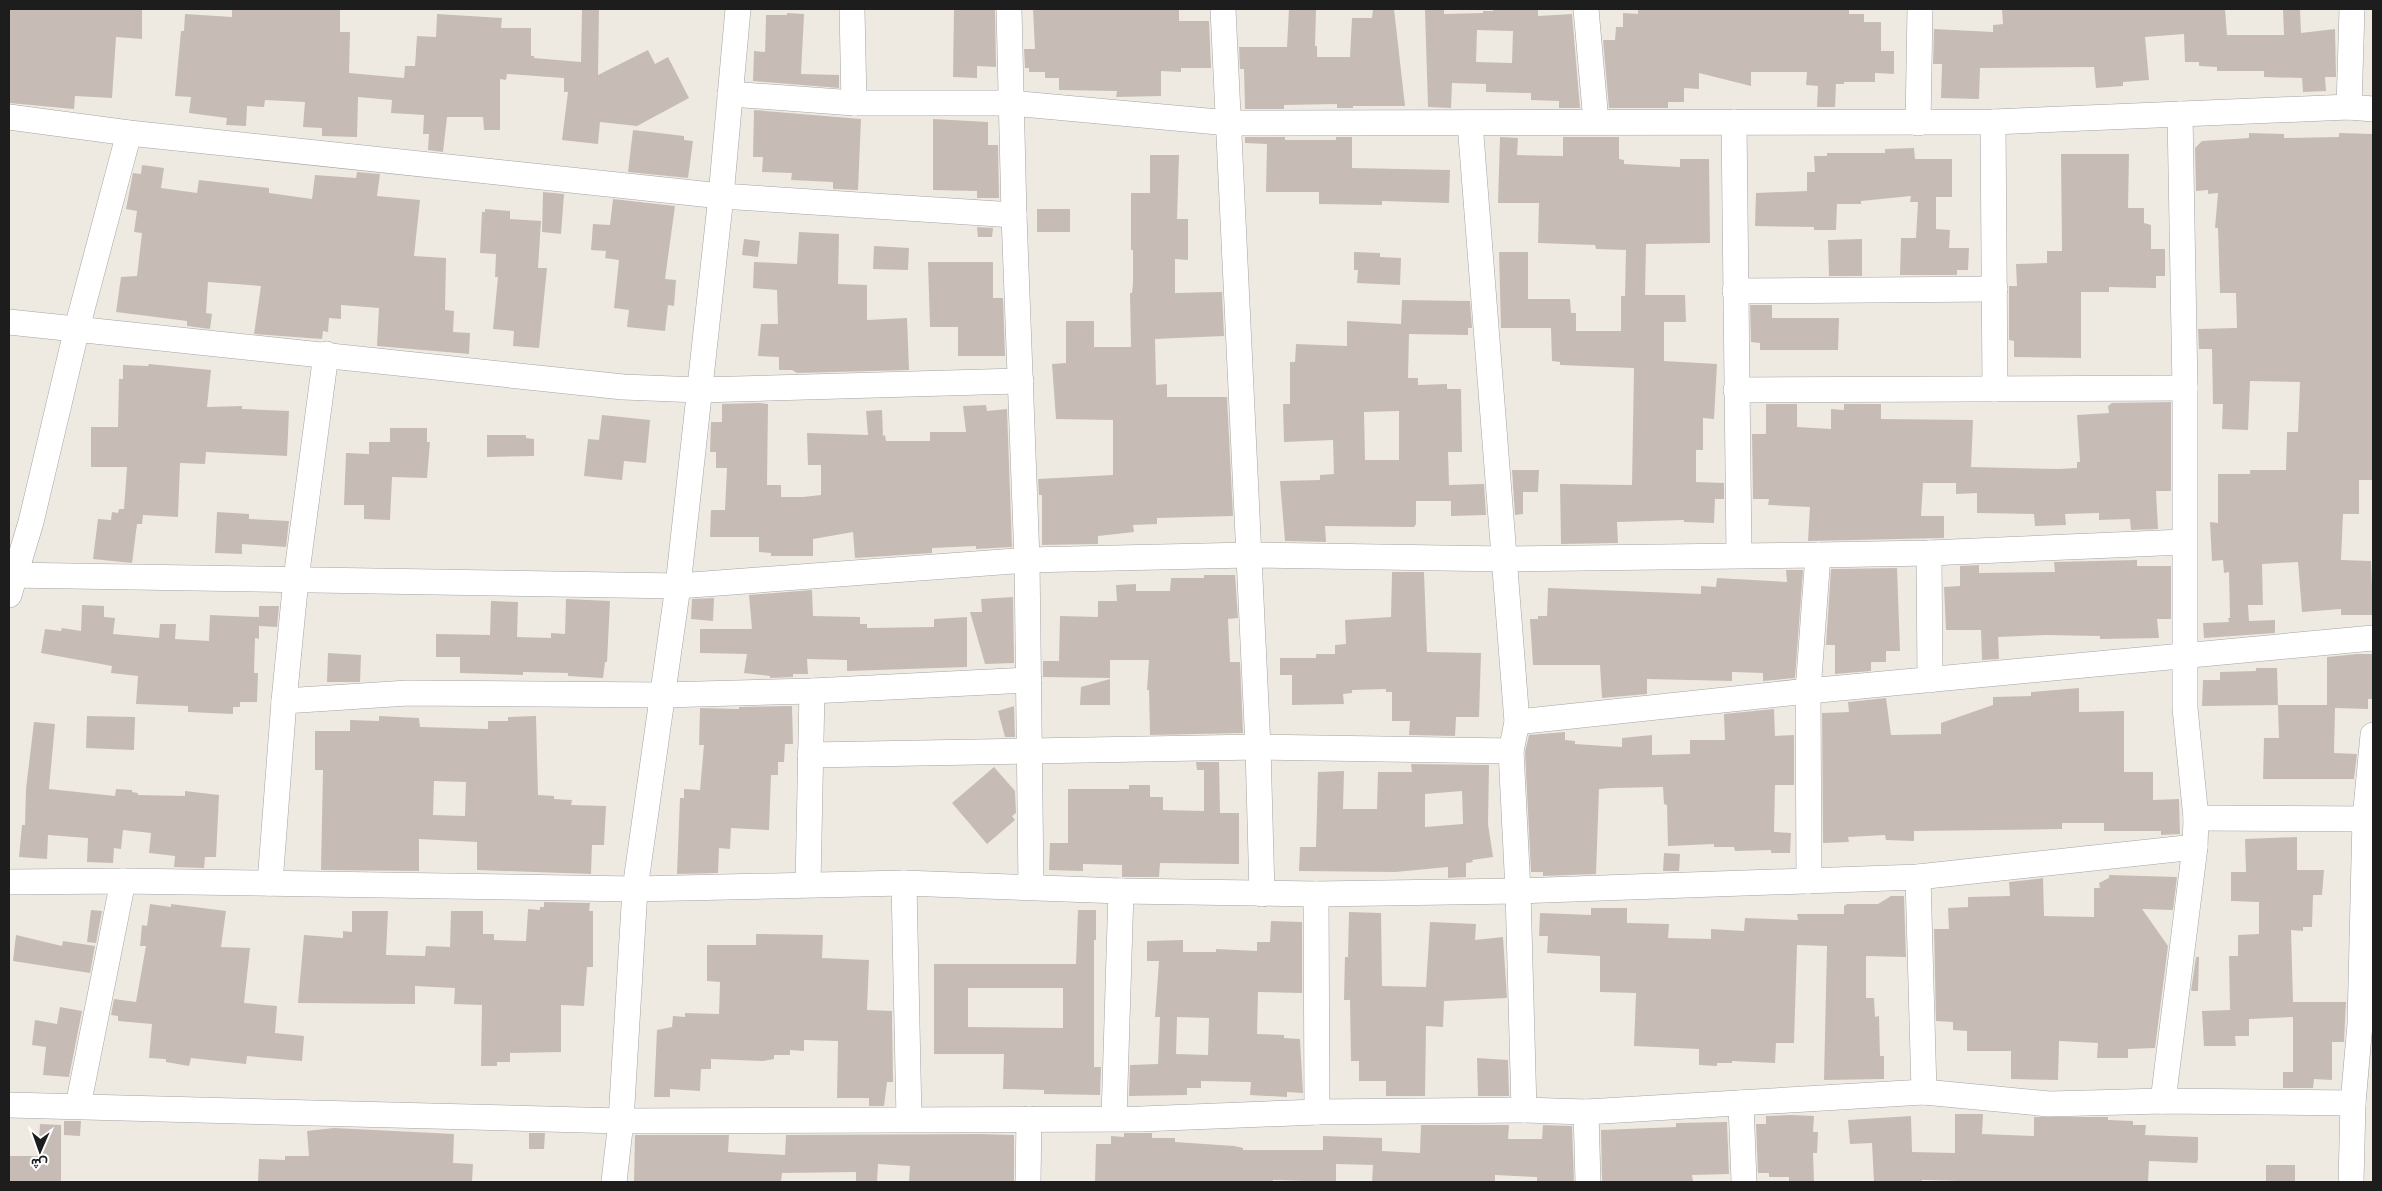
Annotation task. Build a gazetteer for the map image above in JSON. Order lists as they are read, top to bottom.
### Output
{
  "north": "bottom"
}
